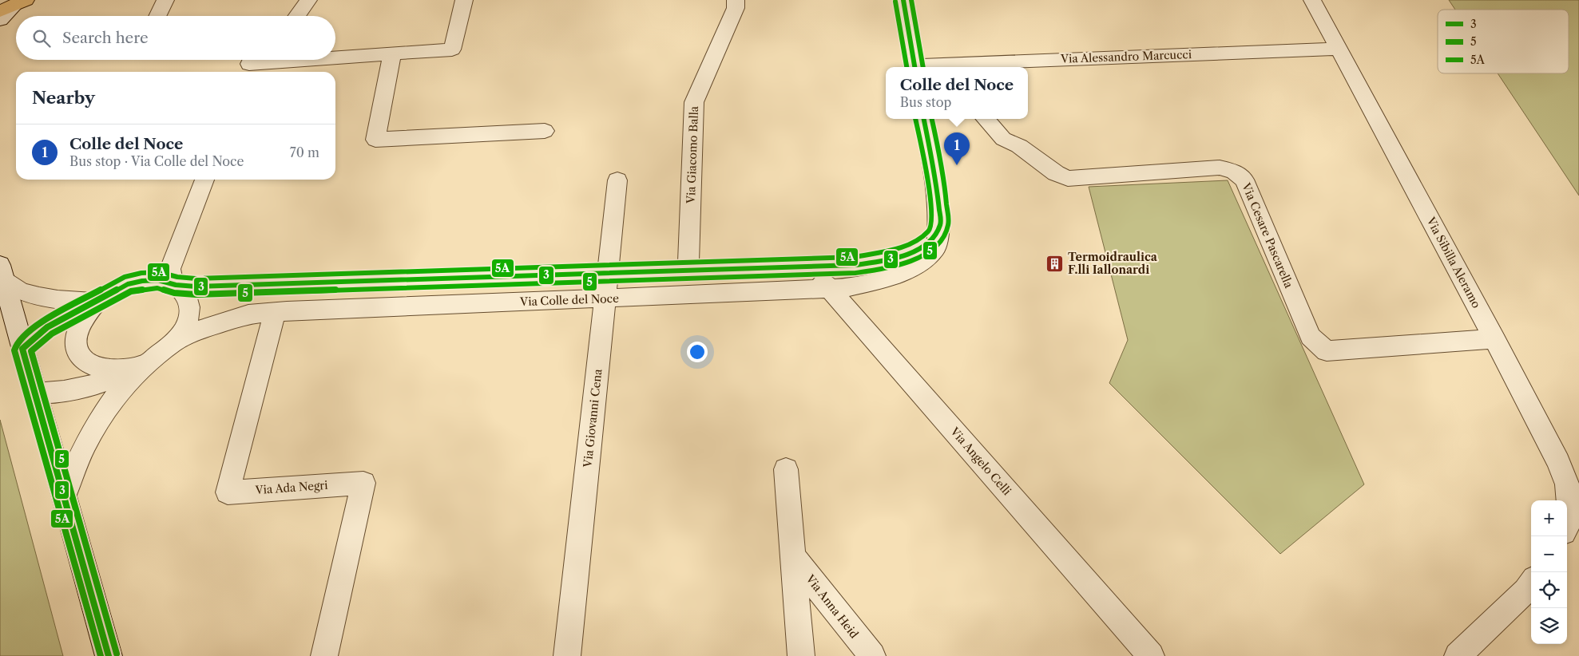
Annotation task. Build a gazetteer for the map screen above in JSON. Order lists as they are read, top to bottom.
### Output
{
  "streets": {
    "street": [
      "Via Alessandro Marcucci",
      "Via Giacomo Balla",
      "Via Cesare Pascarella",
      "Via Sibilla Aleramo",
      "Via Colle del Noce",
      "Via Giovanni Cena",
      "Via Angelo Celli",
      "Via Ada Negri",
      "Via Anna Heid"
    ]
  },
  "crossings": [
    ["Via Alessandro Marcucci", "Via Sibilla Aleramo"],
    ["Via Cesare Pascarella", "Via Sibilla Aleramo"],
    ["Via Colle del Noce", "Via Giovanni Cena"],
    ["Via Colle del Noce", "Via Angelo Celli"],
    ["Via Colle del Noce", "Via Ada Negri"]
  ],
  "places": {
    "building": ["Termoidraulica F.lli Iallonardi"]
  },
  "lines": ["transit line 3", "transit line 5A", "transit line 5"],
  "legend": ["3", "5", "5A"],
  "page": {
    "search": "Search here",
    "popup": ["Colle del Noce", "Bus stop"],
    "heading": "Nearby",
    "list": [
      {
        "mark": "1",
        "name": "Colle del Noce",
        "note": "Bus stop · Via Colle del Noce",
        "value": "70 m"
      }
    ],
    "pins": "1",
    "map_buttons": ["+", "−"]
  }
}
